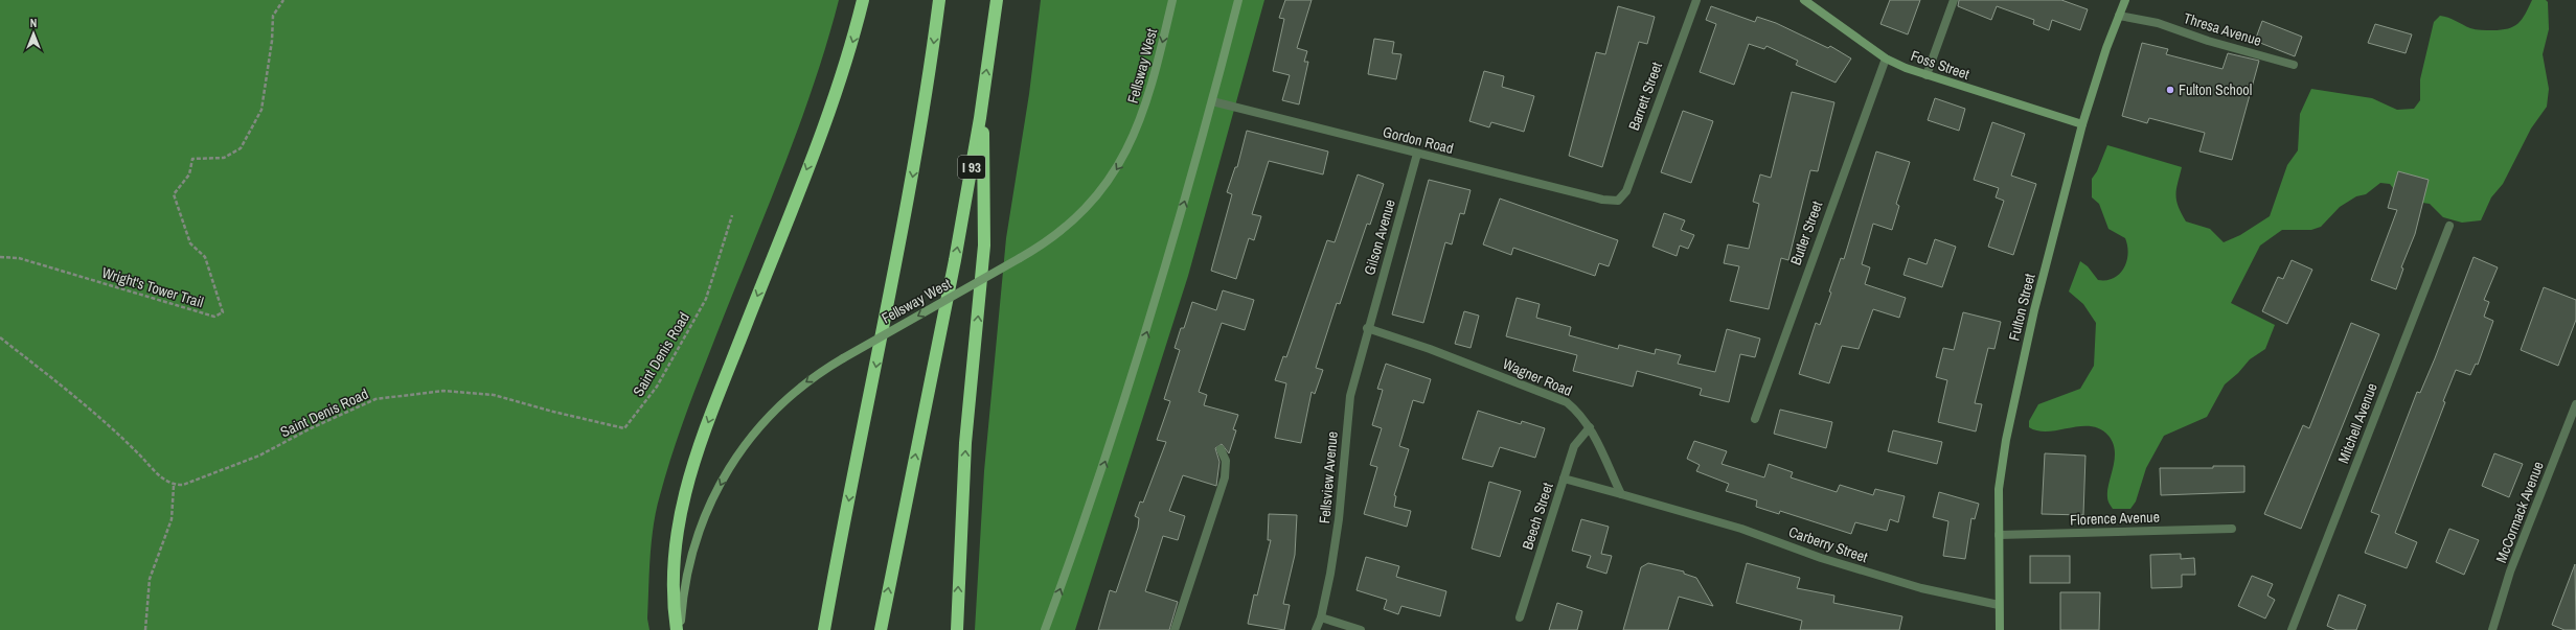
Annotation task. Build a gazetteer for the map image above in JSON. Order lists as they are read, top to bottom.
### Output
{
  "streets": {
    "highway": ["I 93"],
    "main road": ["Foss Street", "Fellsway West", "Fulton Street"],
    "street": [
      "Thresa Avenue",
      "Barrett Street",
      "Gordon Road",
      "Butler Street",
      "Gilson Avenue",
      "Wagner Road",
      "Mitchell Avenue",
      "Fellsview Avenue",
      "McCormack Avenue",
      "Beech Street",
      "Florence Avenue",
      "Carberry Street"
    ],
    "path": ["Wright's Tower Trail", "Saint Denis Road"]
  },
  "crossings": [
    ["Thresa Avenue", "Fulton Street"],
    ["Foss Street", "Butler Street"],
    ["Foss Street", "Fulton Street"],
    ["Barrett Street", "Gordon Road"],
    ["Gordon Road", "Gilson Avenue"],
    ["Gilson Avenue", "Wagner Road"],
    ["Gilson Avenue", "Fellsview Avenue"],
    ["Fulton Street", "Florence Avenue"],
    ["Fulton Street", "Carberry Street"],
    ["Wagner Road", "Fellsview Avenue"],
    ["Wagner Road", "Beech Street"],
    ["Wagner Road", "Carberry Street"]
  ],
  "one_way": ["Fellsway West"],
  "places": ["Fulton School"],
  "north": "top"
}
